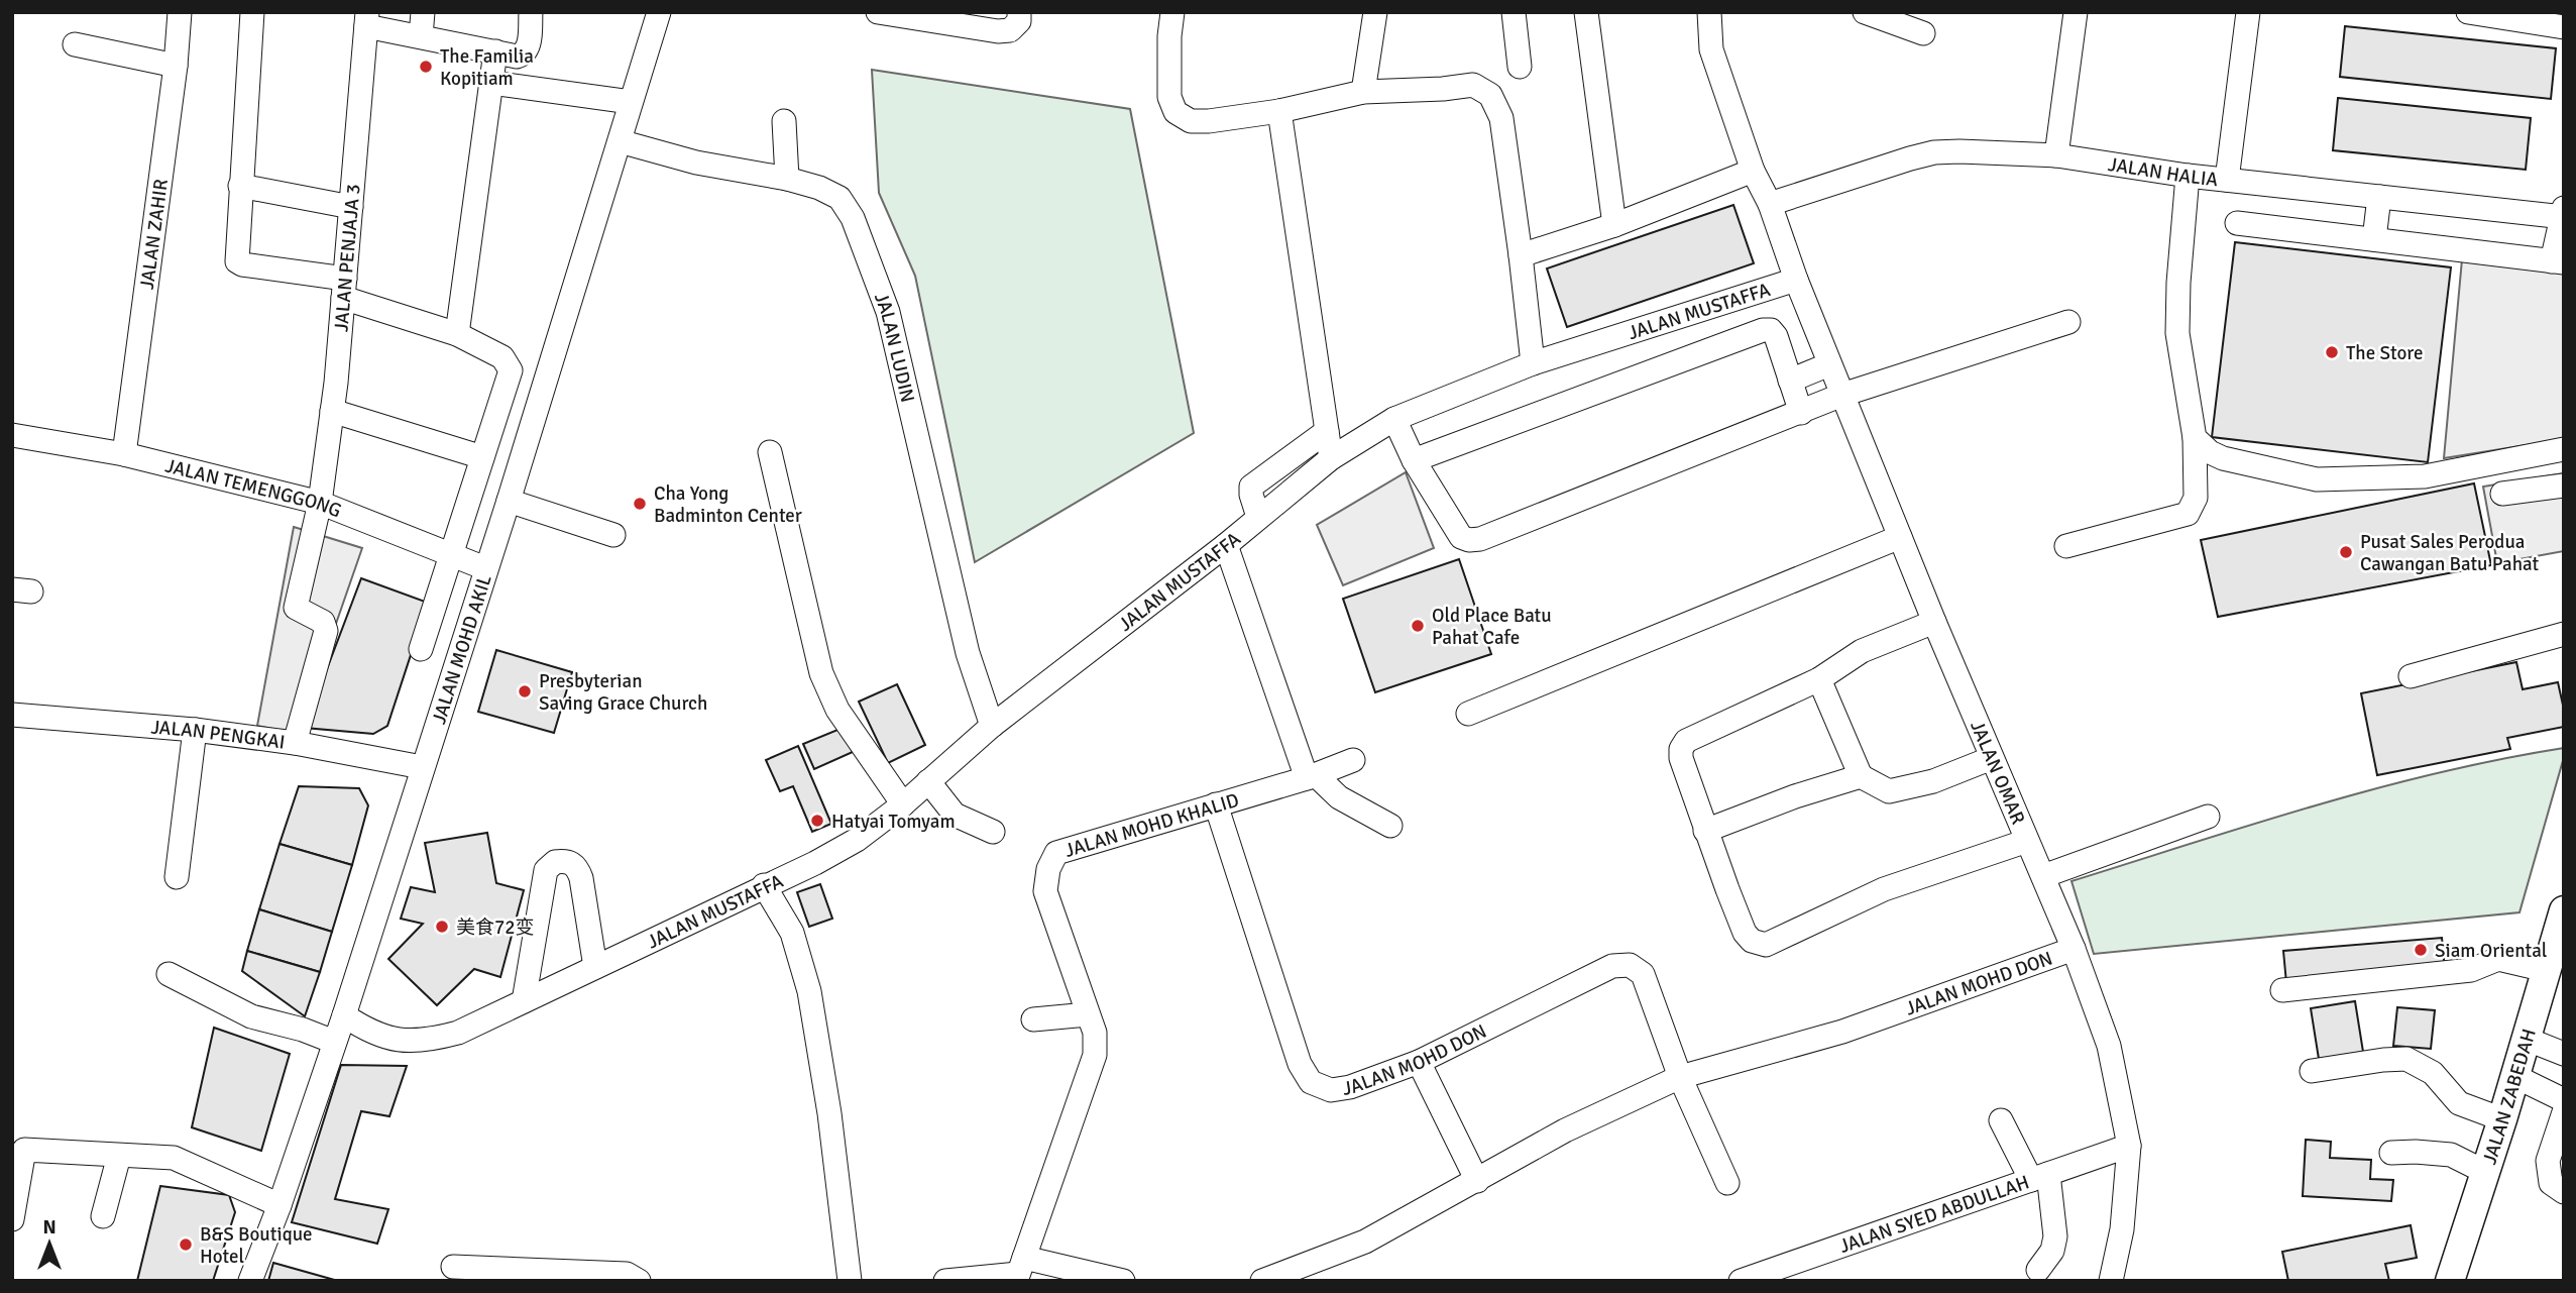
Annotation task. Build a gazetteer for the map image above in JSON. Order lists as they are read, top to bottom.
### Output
{
  "streets": {
    "main road": ["JALAN ZABEDAH"],
    "street": [
      "JALAN HALIA",
      "JALAN ZAHIR",
      "JALAN PENJAJA 3",
      "JALAN MUSTAFFA",
      "JALAN LUDIN",
      "JALAN TEMENGGONG",
      "JALAN MOHD AKIL",
      "JALAN PENGKAI",
      "JALAN OMAR",
      "JALAN MOHD KHALID",
      "JALAN MOHD DON",
      "JALAN SYED ABDULLAH"
    ]
  },
  "crossings": [
    ["JALAN HALIA", "JALAN MUSTAFFA"],
    ["JALAN ZAHIR", "JALAN TEMENGGONG"],
    ["JALAN PENJAJA 3", "JALAN TEMENGGONG"],
    ["JALAN PENJAJA 3", "JALAN PENGKAI"],
    ["JALAN MUSTAFFA", "JALAN LUDIN"],
    ["JALAN MUSTAFFA", "JALAN MOHD AKIL"],
    ["JALAN MUSTAFFA", "JALAN OMAR"],
    ["JALAN LUDIN", "JALAN MOHD AKIL"],
    ["JALAN TEMENGGONG", "JALAN MOHD AKIL"],
    ["JALAN MOHD AKIL", "JALAN PENGKAI"],
    ["JALAN OMAR", "JALAN MOHD DON"],
    ["JALAN OMAR", "JALAN SYED ABDULLAH"],
    ["JALAN MOHD KHALID", "JALAN MOHD DON"]
  ],
  "places": [
    "The Familia Kopitiam",
    "The Store",
    "Cha Yong Badminton Center",
    "Pusat Sales Perodua Cawangan Batu Pahat",
    "Old Place Batu Pahat Cafe",
    "Presbyterian Saving Grace Church",
    "Hatyai Tomyam",
    "美食72变",
    "Siam Oriental",
    "B&S Boutique Hotel"
  ],
  "north": "top"
}
